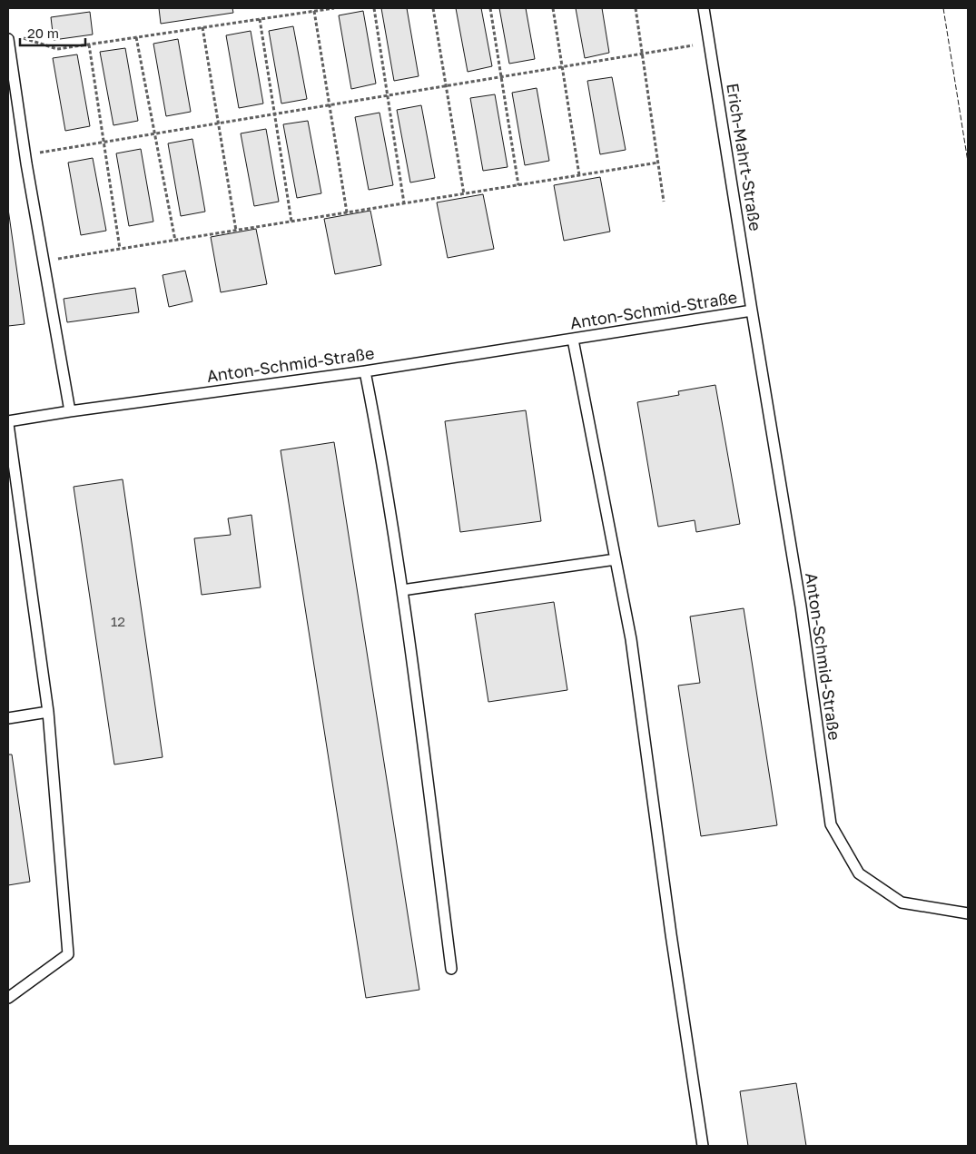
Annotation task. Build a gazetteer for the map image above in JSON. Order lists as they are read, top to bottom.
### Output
{
  "streets": {
    "lane": ["Erich-Mahrt-Straße", "Anton-Schmid-Straße"]
  },
  "crossings": [
    ["Erich-Mahrt-Straße", "Anton-Schmid-Straße"]
  ],
  "house_numbers": ["12"],
  "scale_bar": "20 m"
}
